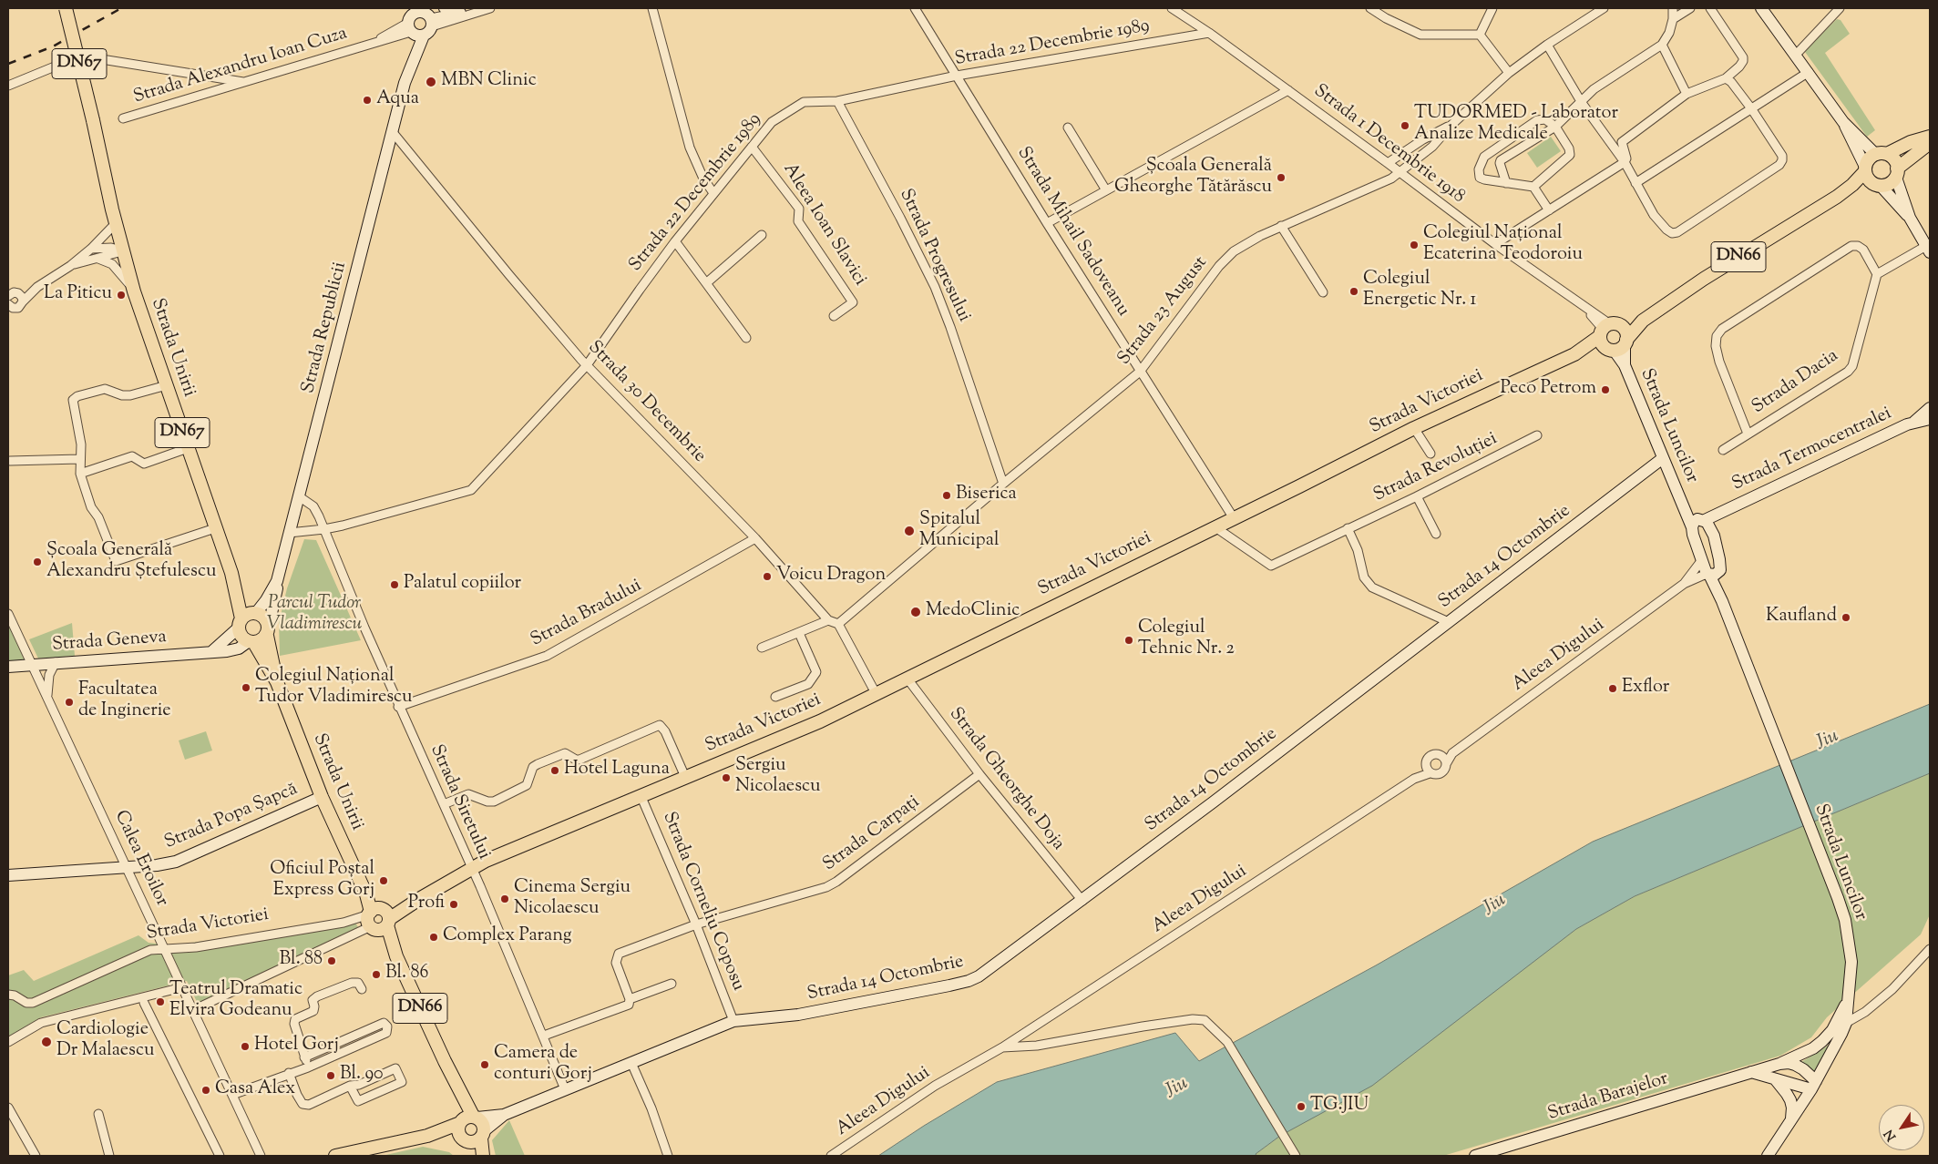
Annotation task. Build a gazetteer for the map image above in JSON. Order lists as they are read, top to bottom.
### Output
{
  "streets": {
    "main road": [
      "DN67",
      "DN66",
      "Strada Republicii",
      "Strada Unirii",
      "Strada Victoriei",
      "Strada Luncilor",
      "Strada Termocentralei",
      "Strada 14 Octombrie",
      "Strada Geneva",
      "Strada Popa Șapcă",
      "Strada Barajelor"
    ],
    "street": [
      "Strada 22 Decembrie 1989",
      "Strada Alexandru Ioan Cuza",
      "Strada 1 Decembrie 1918",
      "Aleea Ioan Slavici",
      "Strada Mihail Sadoveanu",
      "Strada Progresului",
      "Strada 23 August",
      "Strada Dacia",
      "Strada 30 Decembrie",
      "Strada Revoluției",
      "Strada Bradului",
      "Aleea Digului",
      "Strada Gheorghe Doja",
      "Strada Siretului",
      "Strada Carpați",
      "Calea Eroilor",
      "Strada Corneliu Coposu"
    ]
  },
  "crossings": [
    ["Strada 22 Decembrie 1989", "Strada 1 Decembrie 1918"],
    ["Strada 22 Decembrie 1989", "Aleea Ioan Slavici"],
    ["Strada 22 Decembrie 1989", "Strada Mihail Sadoveanu"],
    ["Strada 22 Decembrie 1989", "Strada Progresului"],
    ["Strada 22 Decembrie 1989", "Strada Republicii"],
    ["Strada 22 Decembrie 1989", "Strada 30 Decembrie"],
    ["Strada 22 Decembrie 1989", "Strada Siretului"],
    ["Strada Alexandru Ioan Cuza", "Strada Republicii"],
    ["Strada 1 Decembrie 1918", "Strada 23 August"],
    ["Strada 1 Decembrie 1918", "Strada Victoriei"],
    ["Strada Mihail Sadoveanu", "Strada 23 August"],
    ["Strada Mihail Sadoveanu", "Strada Victoriei"],
    ["Strada Progresului", "Strada 23 August"],
    ["Strada 23 August", "Strada 30 Decembrie"],
    ["Strada Republicii", "Strada Unirii"],
    ["Strada Republicii", "Strada 30 Decembrie"],
    ["Strada Republicii", "Strada Geneva"],
    ["Strada Unirii", "Strada Victoriei"],
    ["Strada Unirii", "Strada Geneva"],
    ["Strada Unirii", "Strada Popa Șapcă"],
    ["Strada 30 Decembrie", "Strada Bradului"],
    ["Strada Victoriei", "Strada Luncilor"],
    ["Strada Victoriei", "Strada Revoluției"],
    ["Strada Victoriei", "Strada Gheorghe Doja"],
    ["Strada Victoriei", "Strada Siretului"],
    ["Strada Victoriei", "Calea Eroilor"],
    ["Strada Victoriei", "Strada Corneliu Coposu"],
    ["Strada Luncilor", "Strada Termocentralei"],
    ["Strada Luncilor", "Strada 14 Octombrie"],
    ["Strada Luncilor", "Aleea Digului"],
    ["Strada Luncilor", "Strada Barajelor"],
    ["Strada 14 Octombrie", "Strada Gheorghe Doja"],
    ["Strada 14 Octombrie", "Strada Siretului"],
    ["Strada 14 Octombrie", "Strada Corneliu Coposu"],
    ["Strada Bradului", "Strada Siretului"],
    ["Strada Geneva", "Calea Eroilor"],
    ["Strada Gheorghe Doja", "Strada Carpați"],
    ["Strada Popa Șapcă", "Calea Eroilor"],
    ["Strada Carpați", "Strada Corneliu Coposu"]
  ],
  "water": ["Jiu"],
  "parks": ["Parcul Tudor Vladimirescu"],
  "places": [
    "MBN Clinic",
    "Aqua",
    "TUDORMED - Laborator Analize Medicale",
    "Școala Generală Gheorghe Tătărăscu",
    "Colegiul Național Ecaterina Teodoroiu",
    "Colegiul Energetic Nr. 1",
    "La Piticu",
    "Peco Petrom",
    "Biserica",
    "Spitalul Municipal",
    "Școala Generală Alexandru Ștefulescu",
    "Voicu Dragon",
    "Palatul copiilor",
    "MedoClinic",
    "Kaufland",
    "Colegiul Tehnic Nr. 2",
    "Colegiul Național Tudor Vladimirescu",
    "Exflor",
    "Facultatea de Inginerie",
    "Hotel Laguna",
    "Sergiu Nicolaescu",
    "Oficiul Poştal Express Gorj",
    "Cinema Sergiu Nicolaescu",
    "Profi",
    "Complex Parang",
    "Bl. 88",
    "Bl. 86",
    "Teatrul Dramatic Elvira Godeanu",
    "Cardiologie Dr Malaescu",
    "Hotel Gorj",
    "Camera de conturi Gorj",
    "Bl. 90",
    "Casa Alex",
    "TG.JIU"
  ],
  "north": "bottom left"
}
